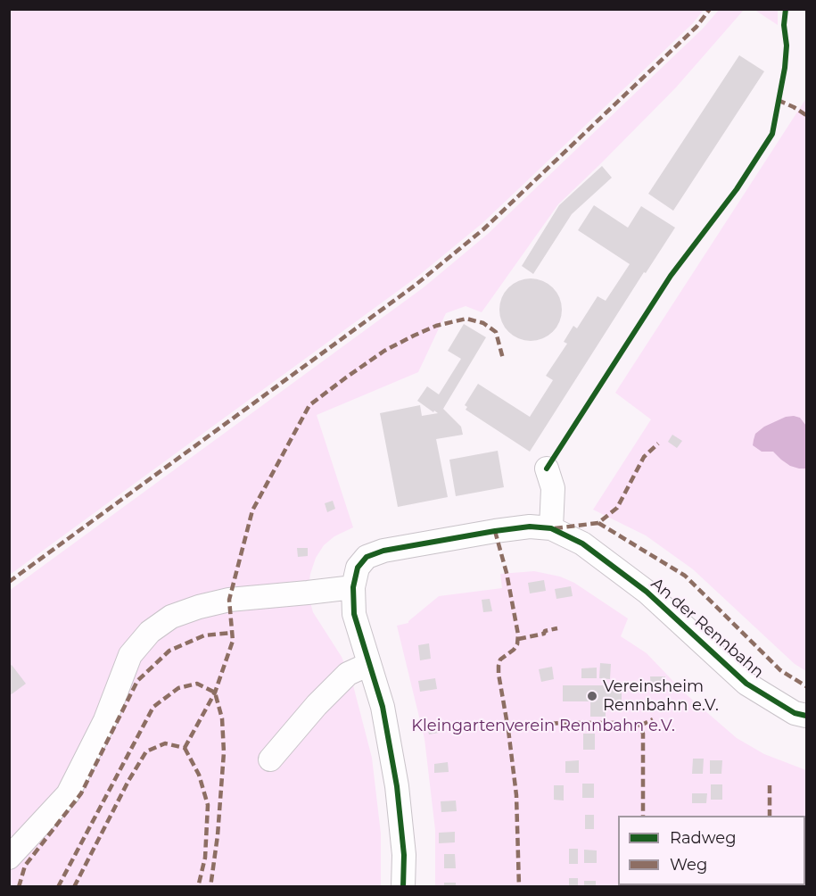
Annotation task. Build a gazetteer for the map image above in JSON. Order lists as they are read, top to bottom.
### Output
{
  "streets": {
    "street": ["An der Rennbahn"]
  },
  "parks": ["Kleingartenverein Rennbahn e.V."],
  "places": ["Vereinsheim Rennbahn e.V."],
  "legend": ["Radweg", "Weg"]
}
